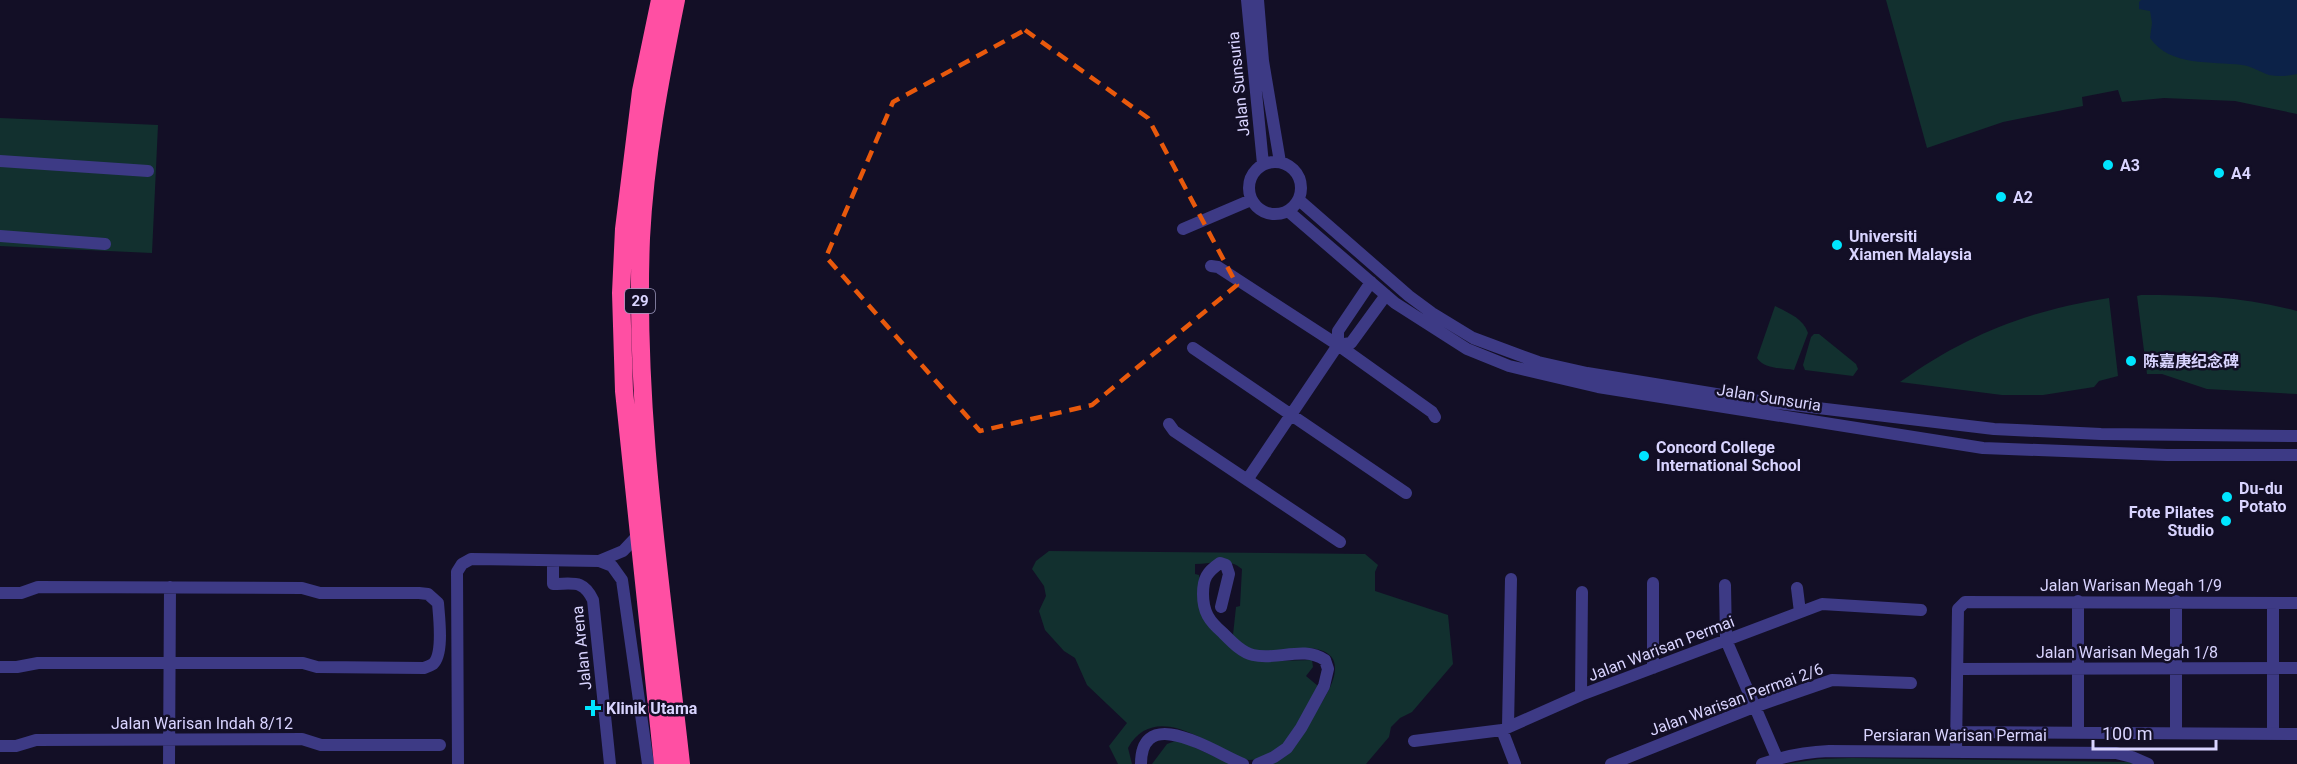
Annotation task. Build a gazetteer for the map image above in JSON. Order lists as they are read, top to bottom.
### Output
{
  "streets": {
    "highway": ["29"],
    "street": [
      "Jalan Sunsuria",
      "Jalan Warisan Megah 1/9",
      "Jalan Arena",
      "Jalan Warisan Permai",
      "Jalan Warisan Megah 1/8",
      "Jalan Warisan Permai 2/6",
      "Jalan Warisan Indah 8/12",
      "Persiaran Warisan Permai"
    ]
  },
  "crossings": [
    ["Jalan Warisan Megah 1/9", "Jalan Warisan Megah 1/8"]
  ],
  "places": {
    "other": [
      "A3",
      "A4",
      "A2",
      "Universiti Xiamen Malaysia",
      "陈嘉庚纪念碑",
      "Concord College International School",
      "Du-du Potato",
      "Fote Pilates Studio"
    ],
    "health": ["Klinik Utama"]
  },
  "scale_bar": "100 m"
}
